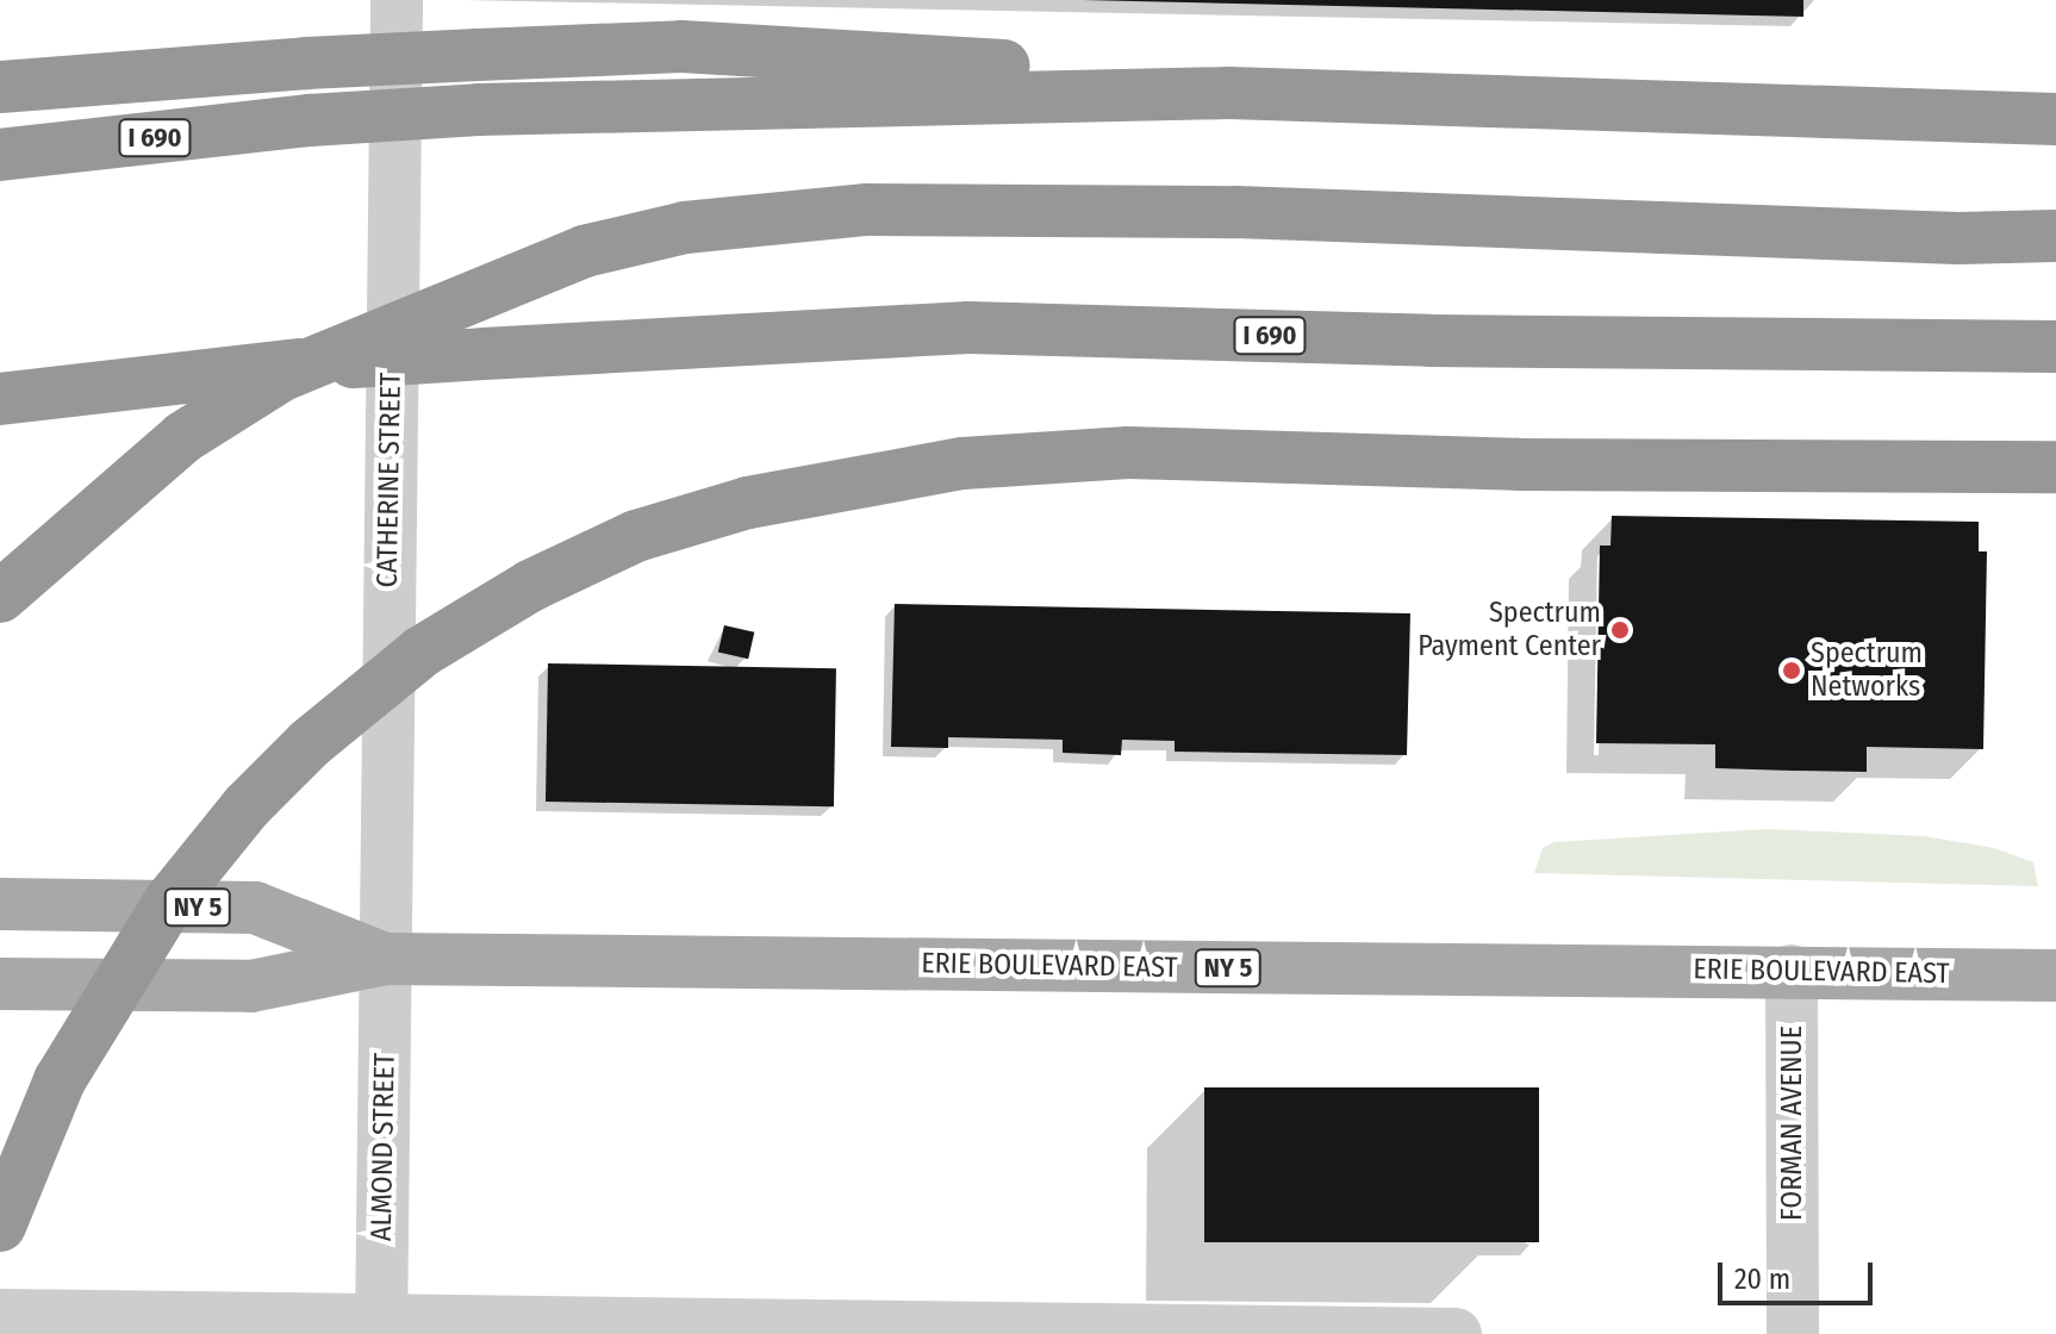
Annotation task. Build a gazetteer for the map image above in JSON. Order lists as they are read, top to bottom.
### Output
{
  "streets": {
    "highway": ["I 690"],
    "main road": ["NY 5", "ERIE BOULEVARD EAST"],
    "street": ["CATHERINE STREET", "FORMAN AVENUE", "ALMOND STREET"]
  },
  "crossings": [
    ["CATHERINE STREET", "ERIE BOULEVARD EAST"],
    ["CATHERINE STREET", "ALMOND STREET"],
    ["ERIE BOULEVARD EAST", "FORMAN AVENUE"],
    ["ERIE BOULEVARD EAST", "ALMOND STREET"]
  ],
  "places": ["Spectrum Payment Center", "Spectrum Networks"],
  "scale_bar": "20 m"
}
